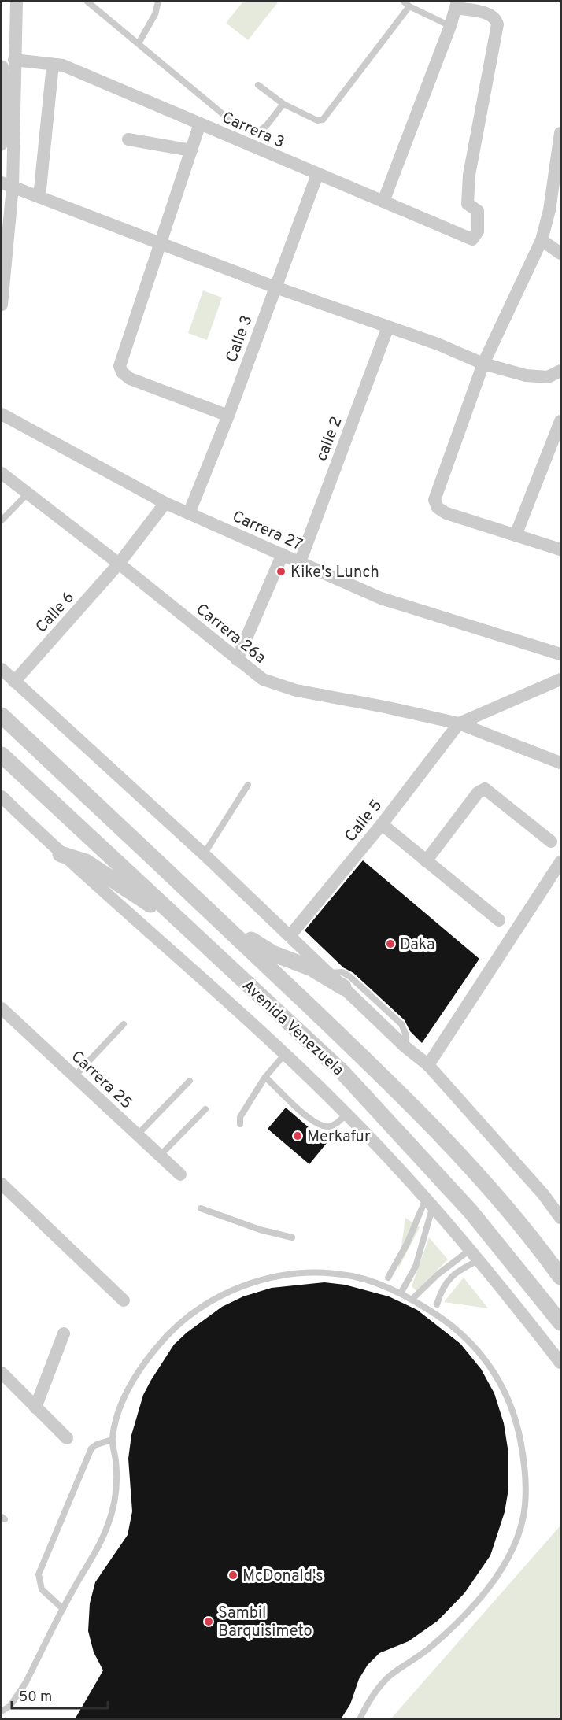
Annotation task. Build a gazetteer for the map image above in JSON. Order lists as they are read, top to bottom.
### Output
{
  "streets": {
    "street": [
      "Carrera 3",
      "Calle 3",
      "calle 2",
      "Carrera 27",
      "Calle 6",
      "Carrera 26a",
      "Calle 5",
      "Avenida Venezuela",
      "Carrera 25"
    ]
  },
  "crossings": [
    ["Carrera 3", "Calle 3"],
    ["Calle 3", "Carrera 27"],
    ["calle 2", "Carrera 27"],
    ["Carrera 27", "Calle 6"],
    ["Calle 6", "Carrera 26a"],
    ["Carrera 26a", "Calle 5"]
  ],
  "places": [
    "Kike's Lunch",
    "Daka",
    "Merkafur",
    "McDonald's",
    "Sambil Barquisimeto"
  ],
  "scale_bar": "50 m"
}
